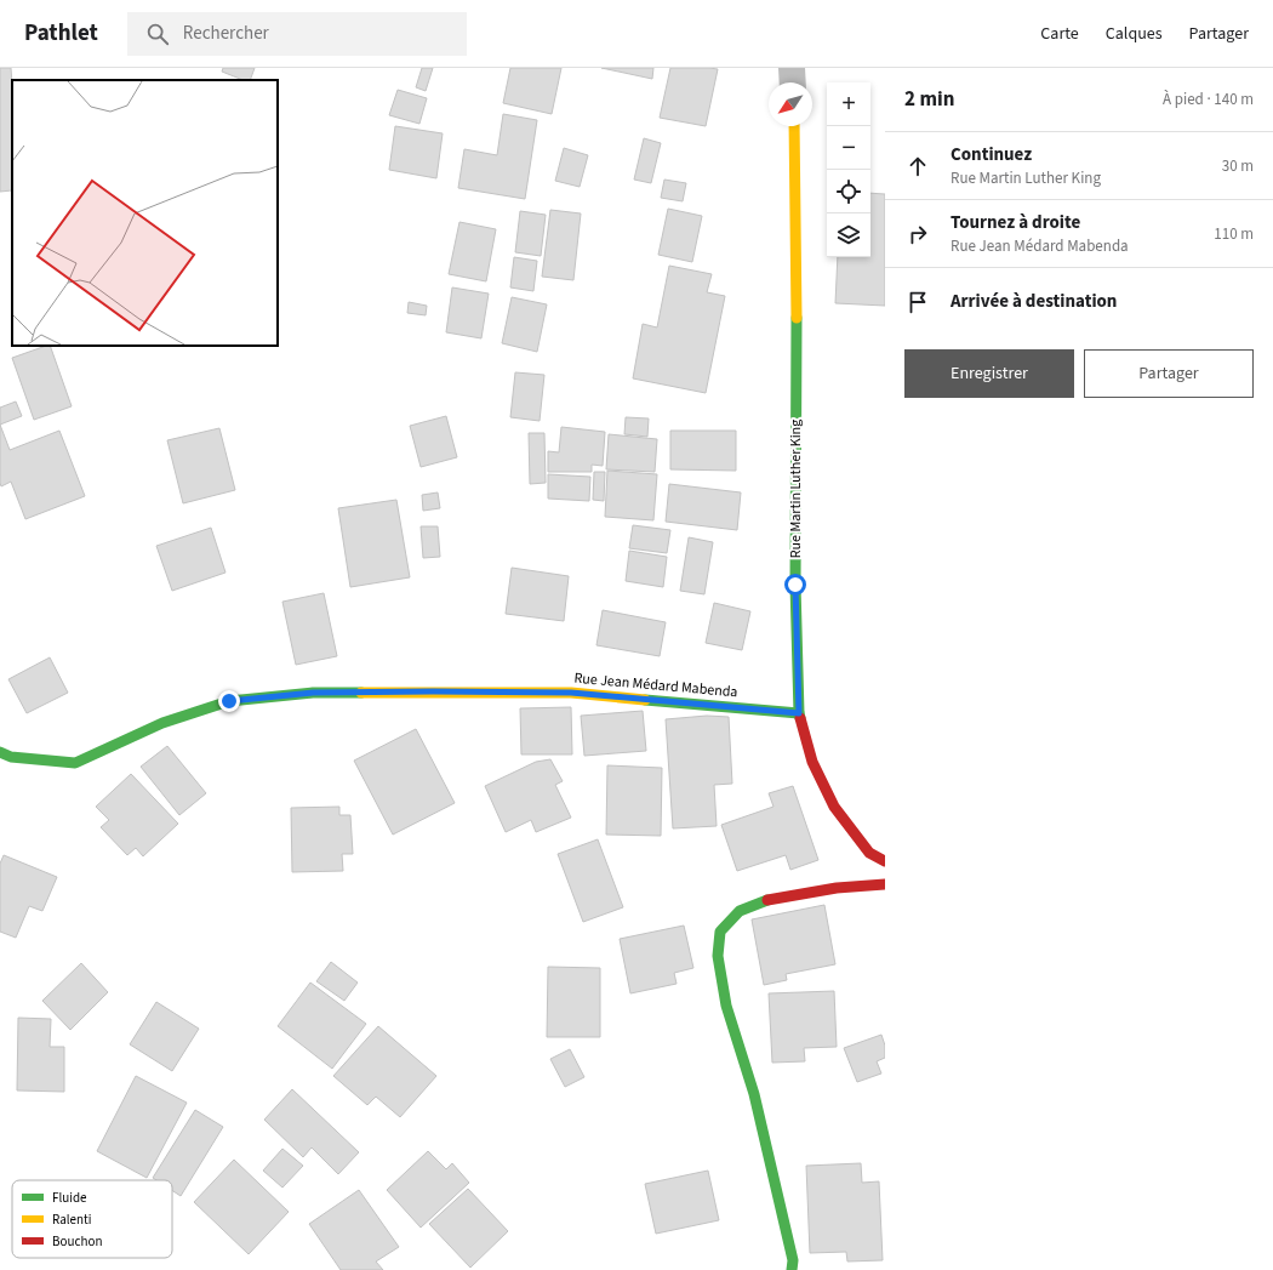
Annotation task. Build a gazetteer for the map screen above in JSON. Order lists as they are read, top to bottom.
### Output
{
  "streets": {
    "street": ["Rue Martin Luther King", "Rue Jean Médard Mabenda"]
  },
  "crossings": [
    ["Rue Martin Luther King", "Rue Jean Médard Mabenda"]
  ],
  "legend": ["Fluide", "Ralenti", "Bouchon"],
  "north": "bottom left",
  "page": {
    "header": "Pathlet",
    "search": "Rechercher",
    "nav": ["Carte", "Calques", "Partager"],
    "heading": ["2 min", "À pied · 140 m"],
    "map_buttons": ["+", "−"],
    "list": [
      ["Continuez", "Rue Martin Luther King", "30 m"],
      ["Tournez à droite", "Rue Jean Médard Mabenda", "110 m"],
      "Arrivée à destination"
    ],
    "buttons": ["Enregistrer", "Partager"]
  }
}
